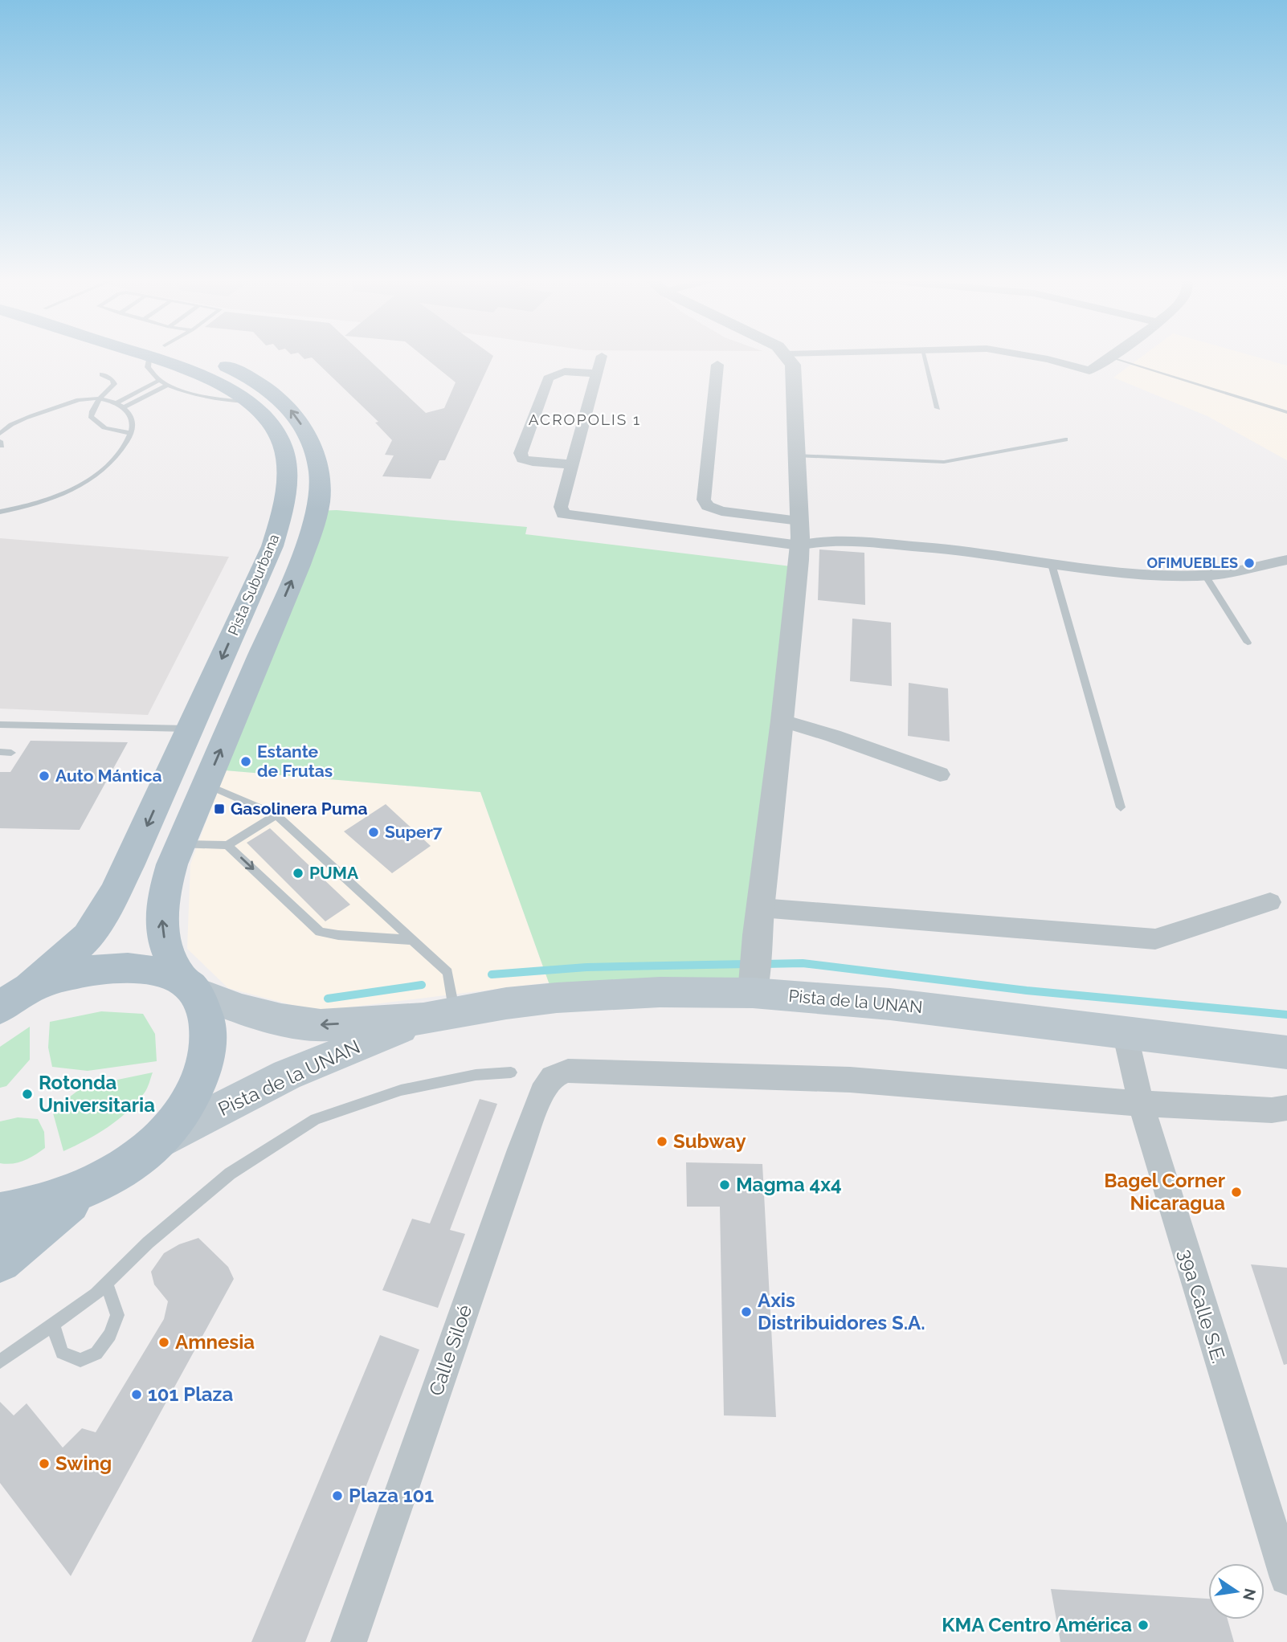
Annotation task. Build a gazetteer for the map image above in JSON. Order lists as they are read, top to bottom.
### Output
{
  "streets": {
    "main road": ["Pista Suburbana", "Pista de la UNAN"],
    "street": ["39a Calle S.E.", "Calle Siloé"]
  },
  "crossings": [
    ["Pista Suburbana", "Pista de la UNAN"],
    ["Pista de la UNAN", "39a Calle S.E."],
    ["39a Calle S.E.", "Calle Siloé"]
  ],
  "districts": ["ACROPOLIS 1"],
  "places": {
    "other": [
      "OFIMUEBLES",
      "Estante de Frutas",
      "Auto Mántica",
      "Super7",
      "PUMA",
      "Rotonda Universitaria",
      "Subway",
      "Magma 4x4",
      "Bagel Corner Nicaragua",
      "Axis Distribuidores S.A.",
      "Amnesia",
      "101 Plaza",
      "Swing",
      "Plaza 101",
      "KMA Centro América"
    ],
    "transit": ["Gasolinera Puma"]
  },
  "north": "right"
}
